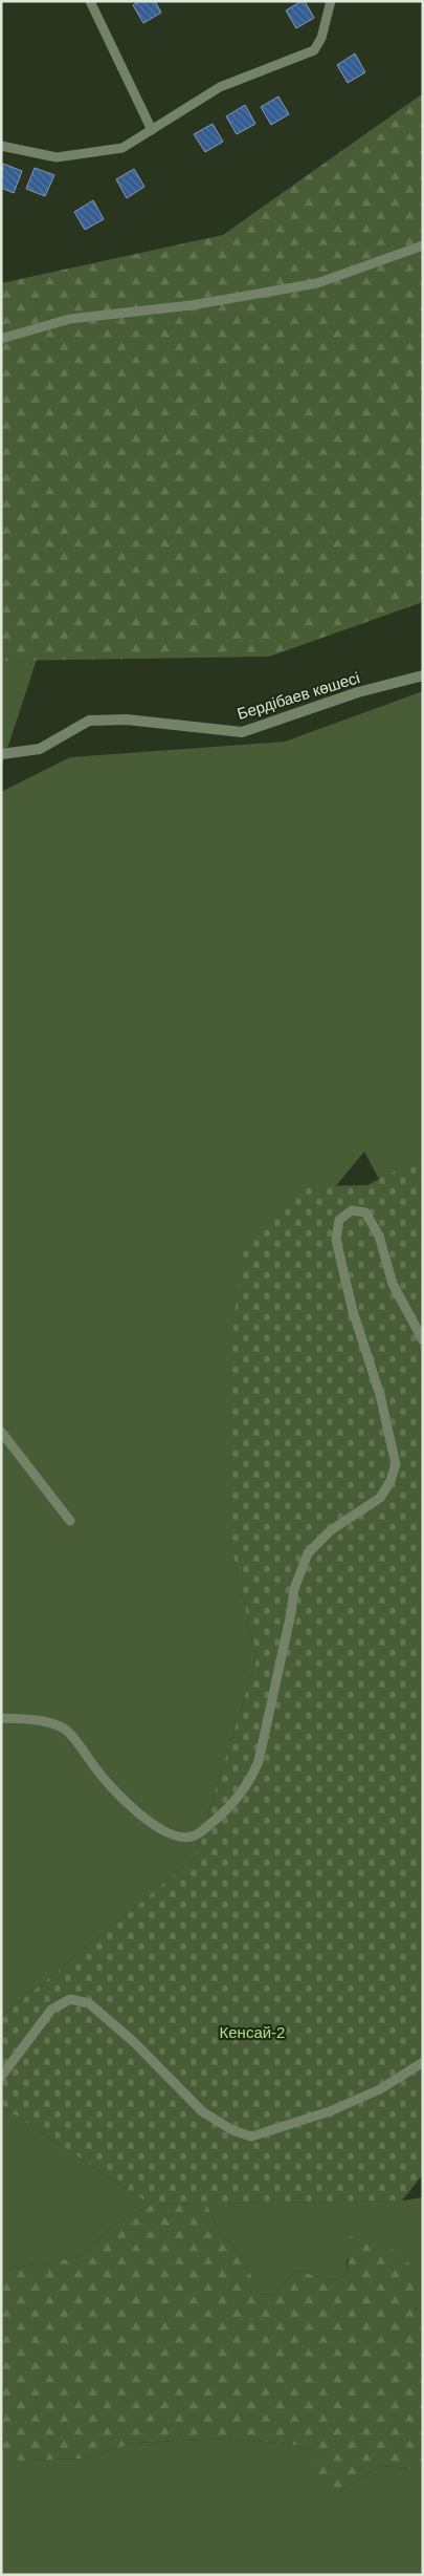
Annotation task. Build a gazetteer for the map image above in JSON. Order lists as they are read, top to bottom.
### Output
{
  "streets": {
    "street": ["Бердібаев көшесі"]
  },
  "parks": ["Кенсай-2"]
}
